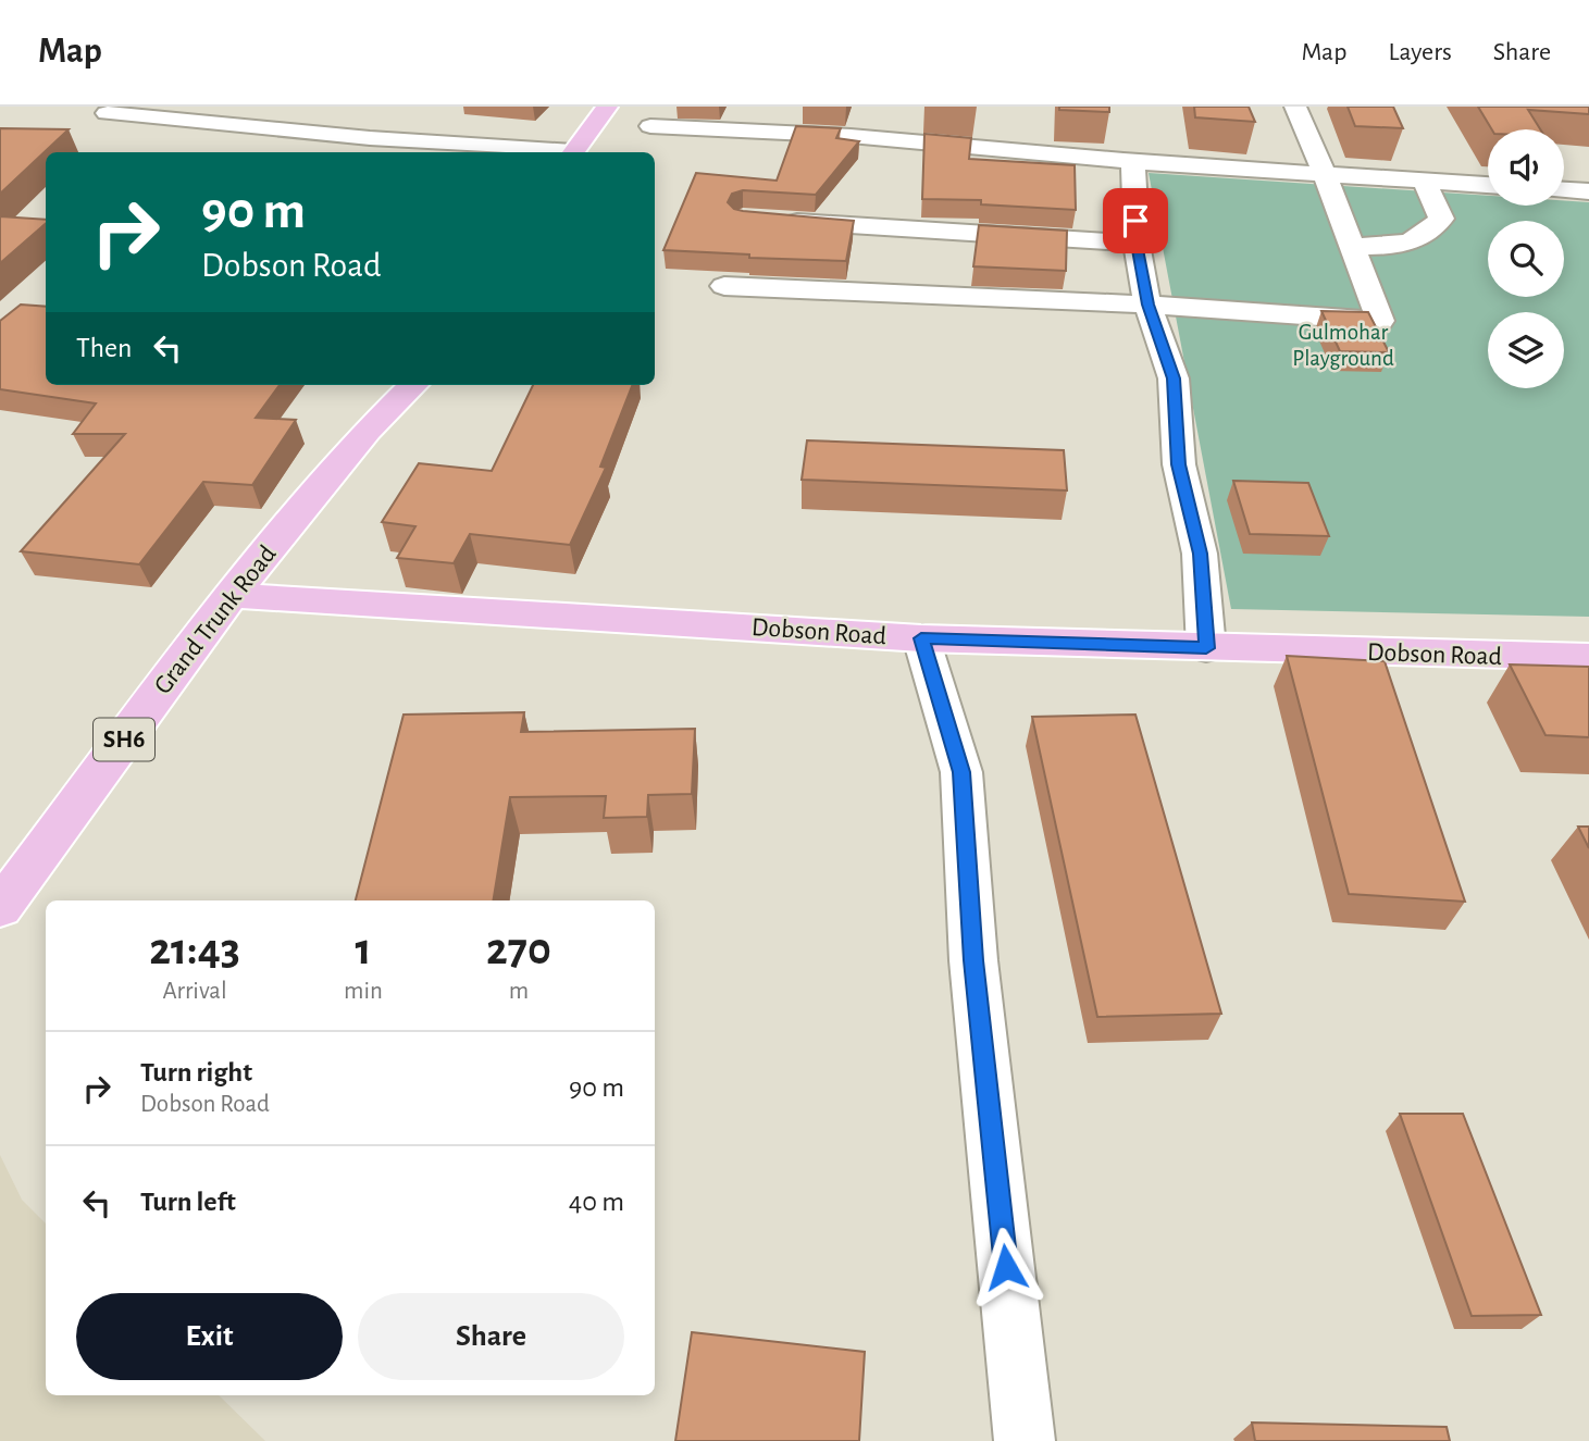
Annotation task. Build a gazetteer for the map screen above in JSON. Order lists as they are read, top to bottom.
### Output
{
  "streets": {
    "main road": ["Grand Trunk Road", "Dobson Road", "SH6"]
  },
  "crossings": [
    ["Grand Trunk Road", "Dobson Road"]
  ],
  "parks": ["Gulmohar Playground"],
  "page": {
    "header": "Map",
    "nav": ["Map", "Layers", "Share"],
    "turn": ["90 m", "Dobson Road"],
    "then": "Then",
    "eta": [
      "21:43",
      "Arrival",
      "1",
      "min",
      "270",
      "m"
    ],
    "list": [
      {
        "name": "Turn right",
        "note": "Dobson Road",
        "value": "90 m"
      },
      {
        "name": "Turn left",
        "value": "40 m"
      }
    ],
    "buttons": ["Exit", "Share"]
  }
}
